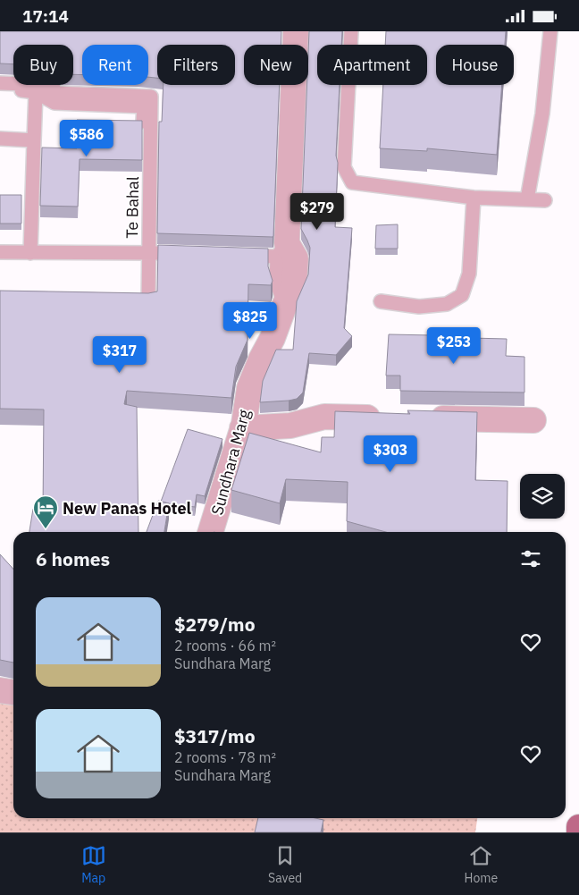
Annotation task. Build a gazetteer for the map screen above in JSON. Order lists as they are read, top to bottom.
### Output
{
  "streets": {
    "street": ["Sundhara Marg"],
    "lane": ["Te Bahal"]
  },
  "places": {
    "hotel": ["New Panas Hotel"]
  },
  "page": {
    "status": "17:14",
    "chip": [
      "Buy",
      "Rent",
      "Filters",
      "New",
      "Apartment",
      "House"
    ],
    "price": [
      "$586",
      "$279",
      "$825",
      "$253",
      "$317",
      "$303"
    ],
    "heading": "6 homes",
    "list": [
      {
        "name": "$279/mo",
        "note": "2 rooms · 66 m² · Sundhara Marg"
      },
      {
        "name": "$317/mo",
        "note": "2 rooms · 78 m² · Sundhara Marg"
      }
    ],
    "tabs": ["Map", "Saved", "Home"]
  }
}
